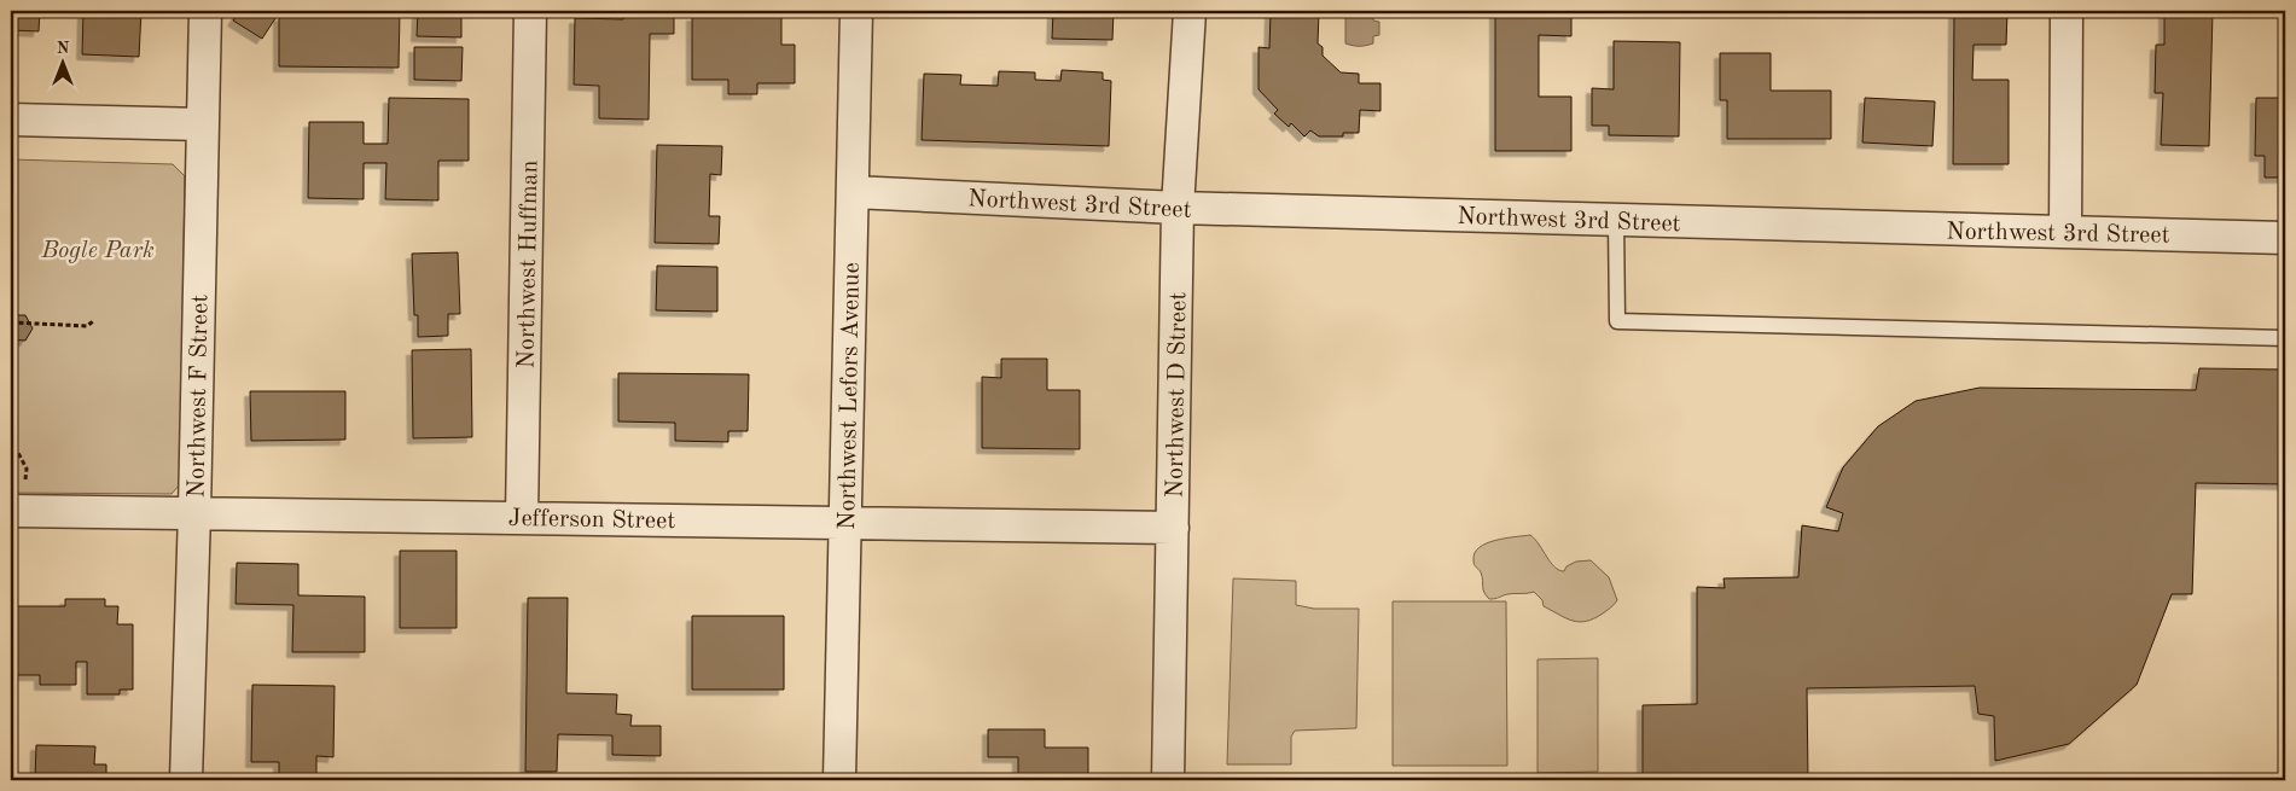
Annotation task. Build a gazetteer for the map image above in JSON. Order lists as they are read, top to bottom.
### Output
{
  "streets": {
    "street": [
      "Northwest 3rd Street",
      "Northwest Huffman",
      "Northwest D Street",
      "Northwest F Street",
      "Northwest Lefors Avenue",
      "Jefferson Street"
    ]
  },
  "crossings": [
    ["Northwest 3rd Street", "Northwest D Street"],
    ["Northwest 3rd Street", "Northwest Lefors Avenue"],
    ["Northwest Huffman", "Jefferson Street"],
    ["Northwest D Street", "Jefferson Street"],
    ["Northwest F Street", "Jefferson Street"],
    ["Northwest Lefors Avenue", "Jefferson Street"]
  ],
  "parks": ["Bogle Park"],
  "north": "top"
}
